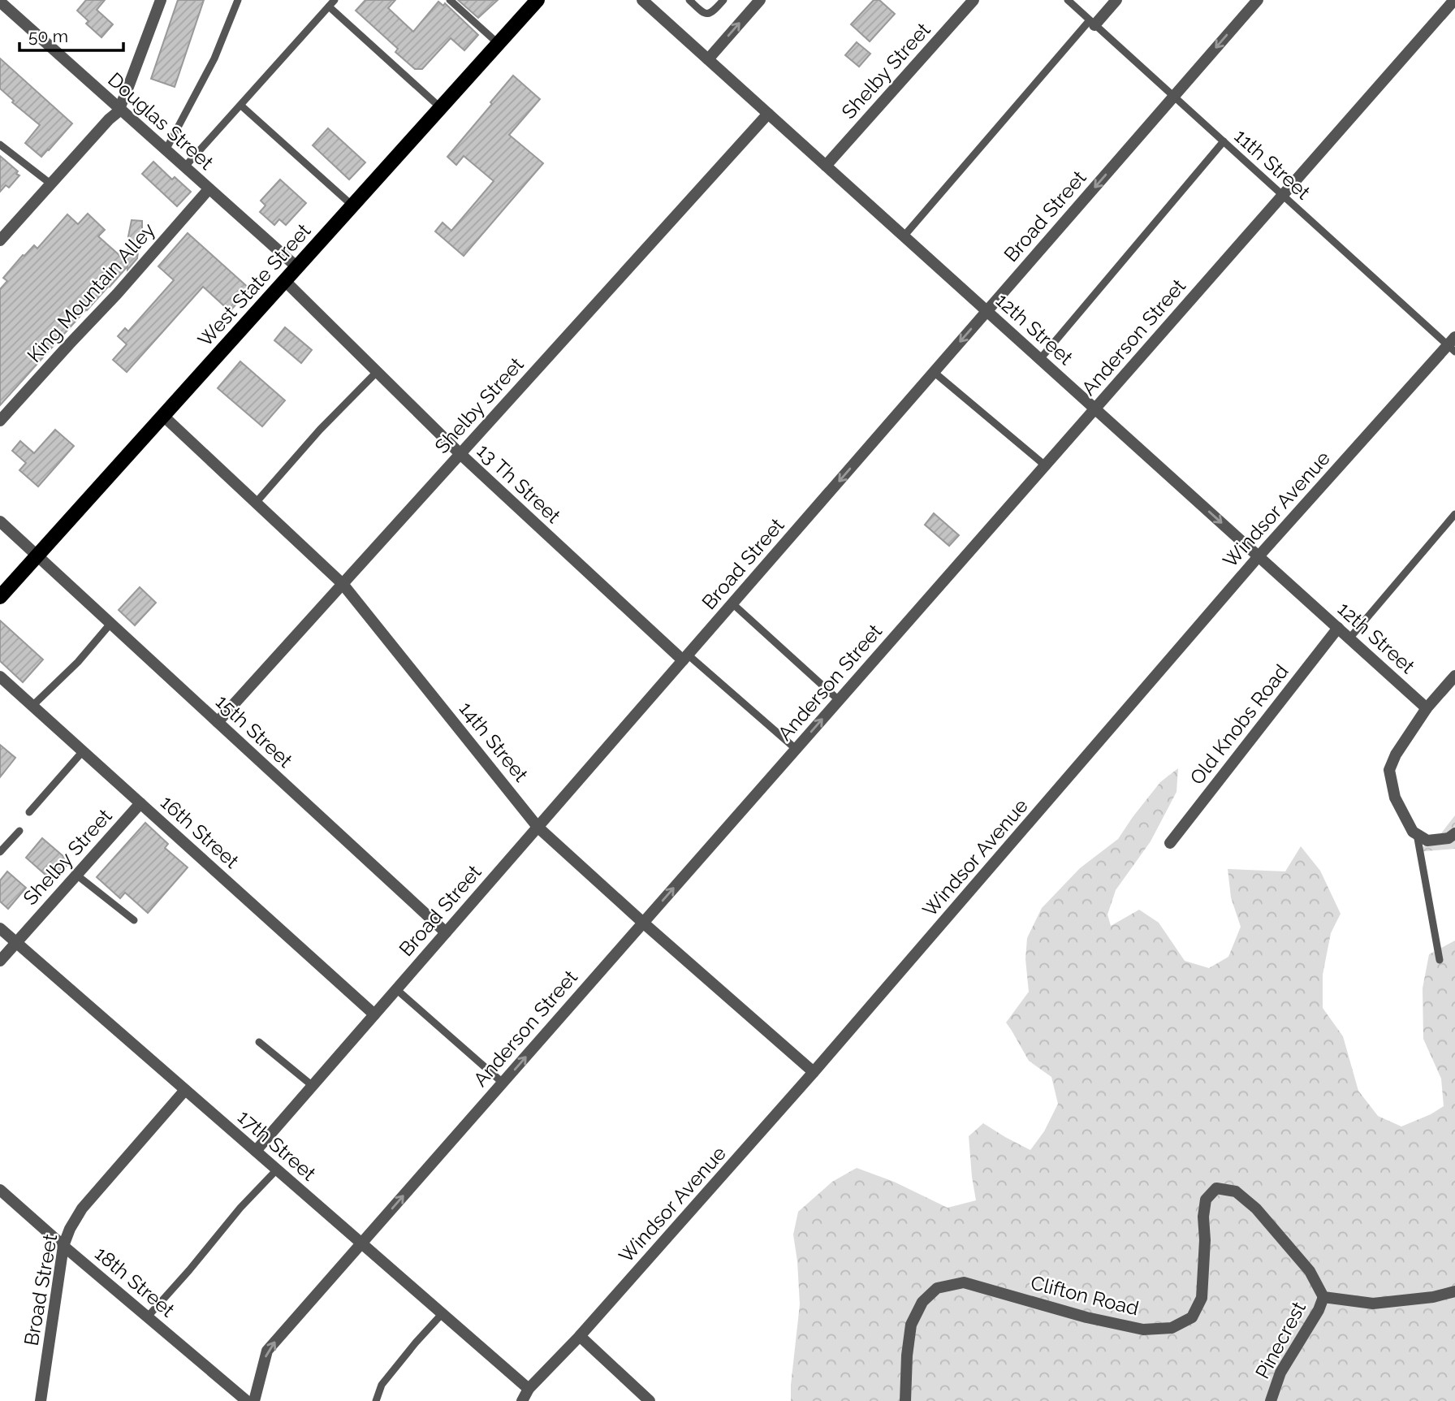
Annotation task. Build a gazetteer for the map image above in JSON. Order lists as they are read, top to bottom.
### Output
{
  "streets": {
    "main road": ["West State Street"],
    "street": [
      "Shelby Street",
      "Douglas Street",
      "Broad Street",
      "King Mountain Alley",
      "12th Street",
      "Anderson Street",
      "13 Th Street",
      "Windsor Avenue",
      "Old Knobs Road",
      "15th Street",
      "14th Street",
      "16th Street",
      "17th Street",
      "18th Street",
      "Clifton Road",
      "Pinecrest"
    ],
    "lane": ["11th Street"]
  },
  "crossings": [
    ["Shelby Street", "12th Street"],
    ["Shelby Street", "13 Th Street"],
    ["Shelby Street", "15th Street"],
    ["Shelby Street", "14th Street"],
    ["Shelby Street", "16th Street"],
    ["Shelby Street", "17th Street"],
    ["Douglas Street", "West State Street"],
    ["Douglas Street", "King Mountain Alley"],
    ["11th Street", "Broad Street"],
    ["11th Street", "Anderson Street"],
    ["11th Street", "Windsor Avenue"],
    ["Broad Street", "12th Street"],
    ["Broad Street", "13 Th Street"],
    ["Broad Street", "15th Street"],
    ["Broad Street", "14th Street"],
    ["Broad Street", "16th Street"],
    ["Broad Street", "17th Street"],
    ["Broad Street", "18th Street"],
    ["West State Street", "13 Th Street"],
    ["West State Street", "15th Street"],
    ["West State Street", "14th Street"],
    ["12th Street", "Anderson Street"],
    ["12th Street", "Windsor Avenue"],
    ["12th Street", "Old Knobs Road"],
    ["Anderson Street", "14th Street"],
    ["Anderson Street", "17th Street"],
    ["Windsor Avenue", "14th Street"],
    ["Windsor Avenue", "17th Street"],
    ["Clifton Road", "Pinecrest"]
  ],
  "one_way": ["Broad Street", "Anderson Street"],
  "scale_bar": "50 m"
}
